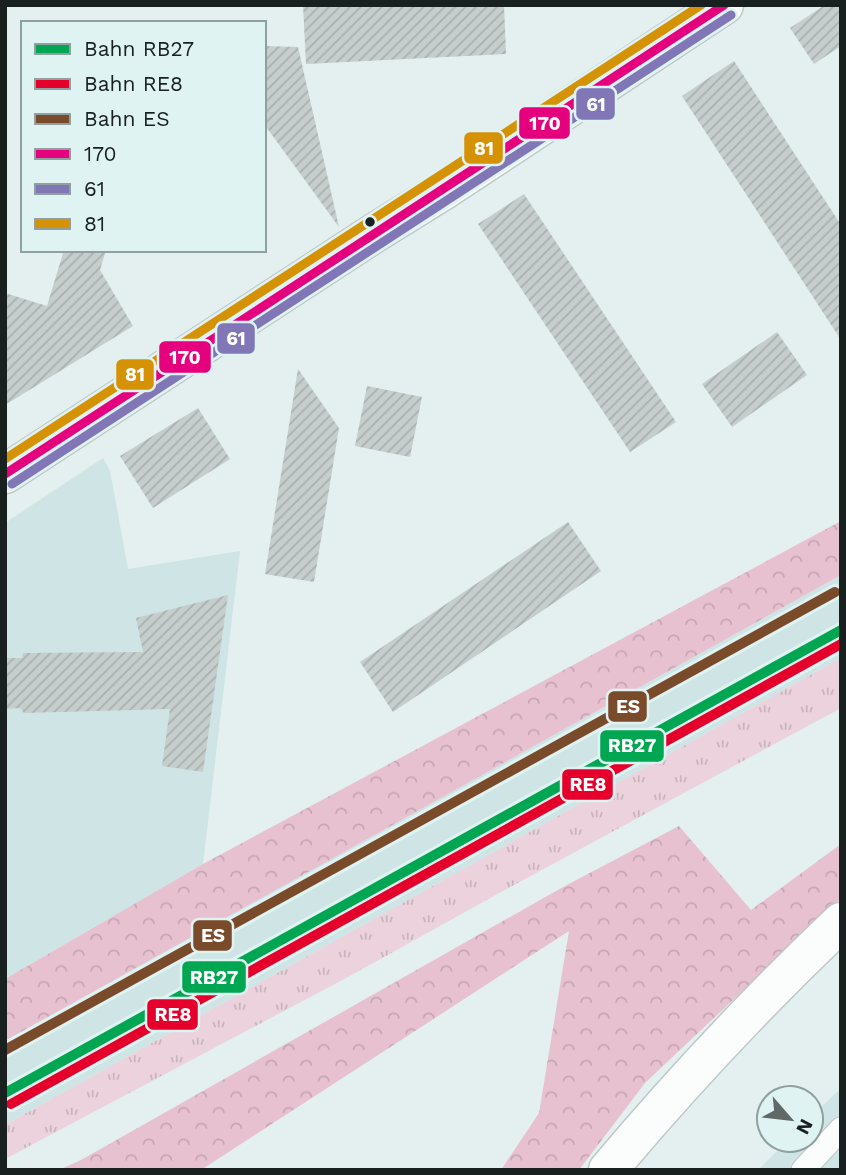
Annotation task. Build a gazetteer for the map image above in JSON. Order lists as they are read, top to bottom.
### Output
{
  "lines": [
    "transit line 170",
    "transit line 81",
    "transit line 61",
    "rail line ES",
    "rail line RB27",
    "rail line RE8"
  ],
  "legend": [
    "Bahn RB27",
    "Bahn RE8",
    "Bahn ES",
    "170",
    "61",
    "81"
  ],
  "north": "bottom right"
}
